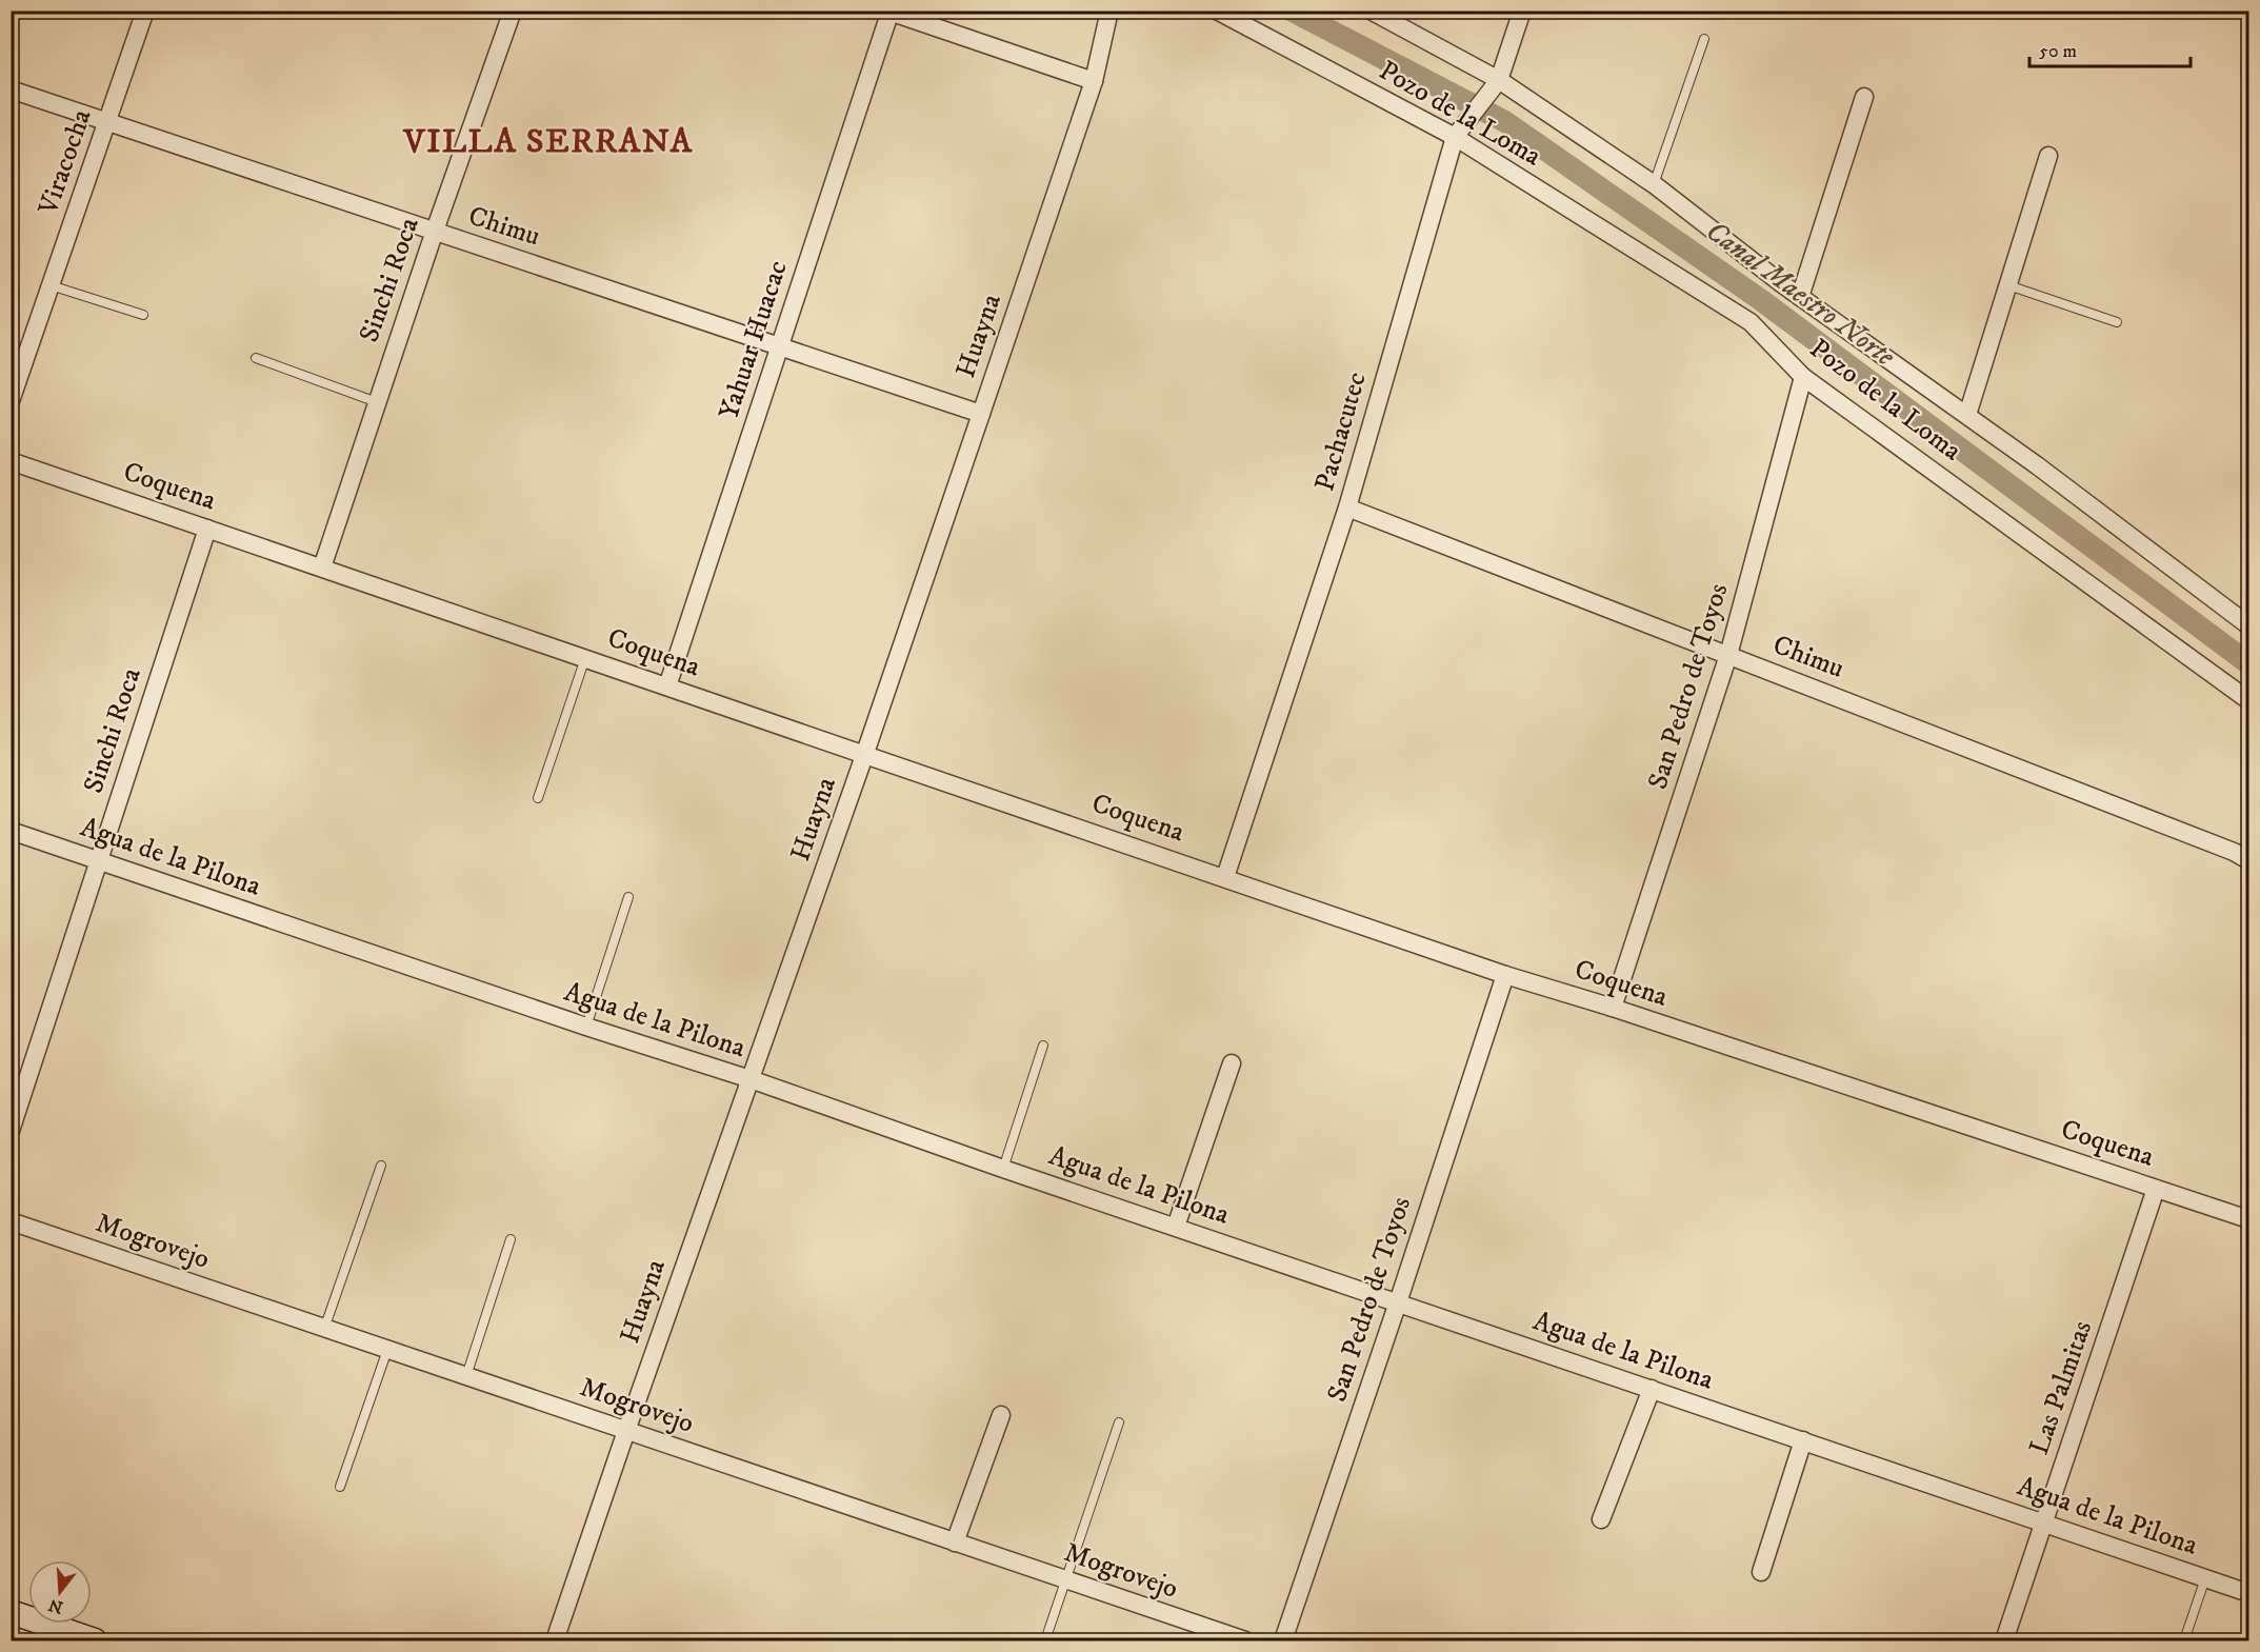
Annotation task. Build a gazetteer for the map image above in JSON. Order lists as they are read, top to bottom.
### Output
{
  "streets": {
    "street": [
      "Pozo de la Loma",
      "Viracocha",
      "Chimu",
      "Sinchi Roca",
      "Huayna",
      "Yahuar Huacac",
      "Pachacutec",
      "Coquena",
      "San Pedro de Toyos",
      "Agua de la Pilona",
      "Mogrovejo",
      "Las Palmitas"
    ]
  },
  "crossings": [
    ["Pozo de la Loma", "Pachacutec"],
    ["Pozo de la Loma", "San Pedro de Toyos"],
    ["Viracocha", "Chimu"],
    ["Chimu", "Sinchi Roca"],
    ["Chimu", "Huayna"],
    ["Chimu", "Yahuar Huacac"],
    ["Chimu", "Pachacutec"],
    ["Chimu", "San Pedro de Toyos"],
    ["Sinchi Roca", "Coquena"],
    ["Sinchi Roca", "Agua de la Pilona"],
    ["Huayna", "Coquena"],
    ["Huayna", "Agua de la Pilona"],
    ["Huayna", "Mogrovejo"],
    ["Yahuar Huacac", "Coquena"],
    ["Pachacutec", "Coquena"],
    ["Coquena", "San Pedro de Toyos"],
    ["Coquena", "Las Palmitas"],
    ["San Pedro de Toyos", "Agua de la Pilona"],
    ["Agua de la Pilona", "Las Palmitas"]
  ],
  "districts": ["VILLA SERRANA"],
  "water": ["Canal Maestro Norte"],
  "scale_bar": "50 m",
  "north": "bottom"
}
